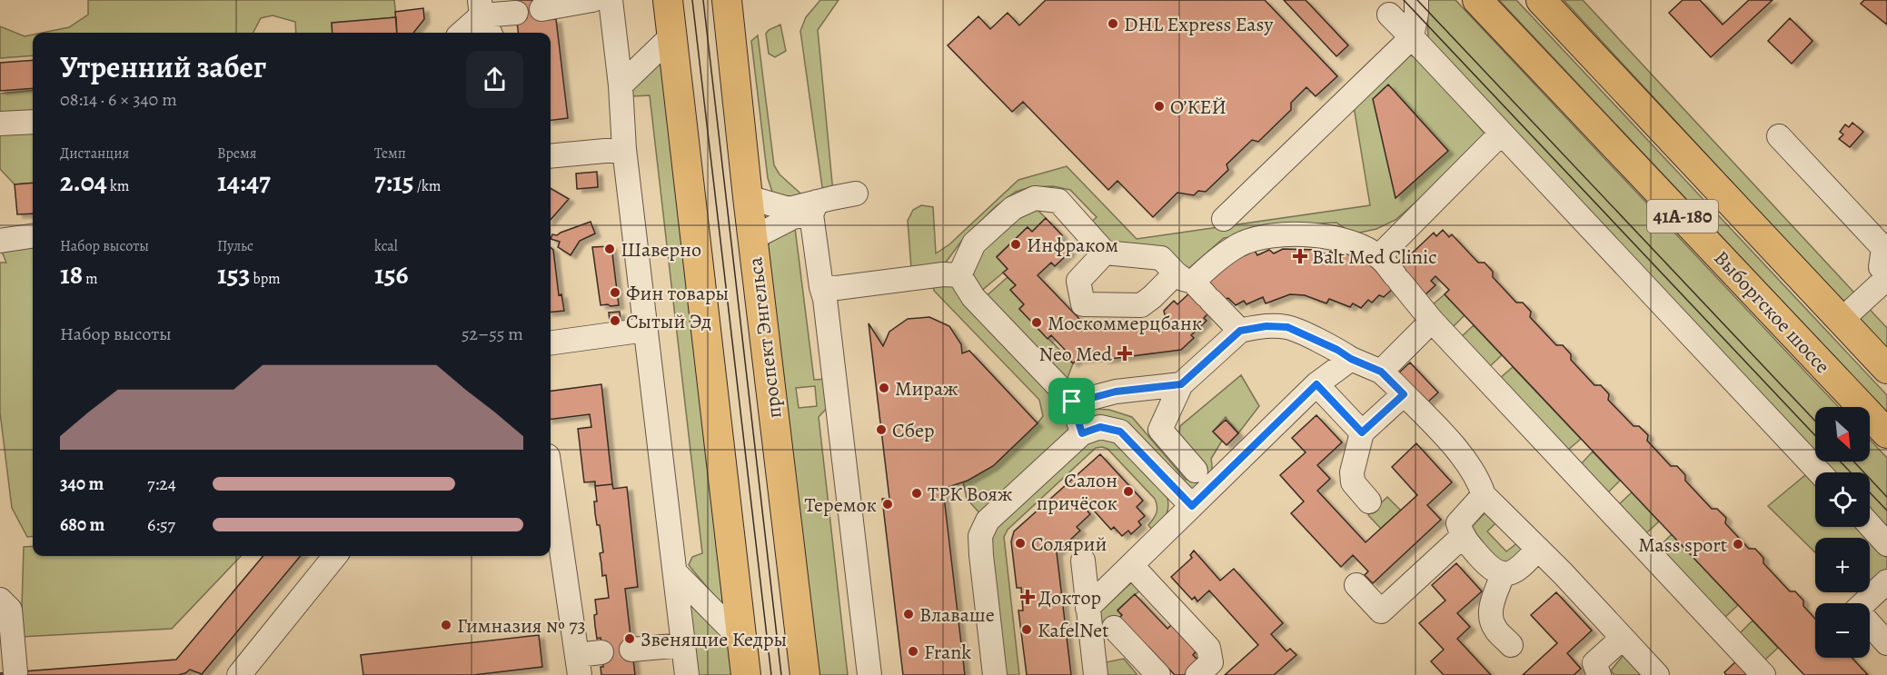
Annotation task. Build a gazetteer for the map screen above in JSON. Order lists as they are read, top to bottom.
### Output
{
  "streets": {
    "main road": ["41А-180", "Выборгское шоссе", "проспект Энгельса"]
  },
  "places": {
    "other": [
      "DHL Express Easy",
      "О’КЕЙ",
      "Инфраком",
      "Шаверно",
      "Фин товары",
      "Сытый Эд",
      "Москоммерцбанк",
      "Мираж",
      "Сбер",
      "Салон причёсок",
      "ТРК Вояж",
      "Теремок",
      "Солярий",
      "Mass sport",
      "Влаваше",
      "Гимназия № 73",
      "KafelNet",
      "Звенящие Кедры",
      "Frank"
    ],
    "health": ["Balt Med Clinic", "Neo Med", "Доктор"]
  },
  "north": "bottom right",
  "page": {
    "heading": ["Утренний забег", "08:14 · 6 × 340 m"],
    "stats": [
      ["Дистанция", "2.04 km"],
      ["Время", "14:47"],
      ["Темп", "7:15 /km"],
      ["Набор высоты", "18 m"],
      ["Пульс", "153 bpm"],
      ["kcal", "156"]
    ],
    "chart": ["Набор высоты", "52–55 m"],
    "map_buttons": ["+", "−"],
    "list": [
      {
        "name": "340 m",
        "note": "7:24"
      },
      {
        "name": "680 m",
        "note": "6:57"
      }
    ]
  }
}
